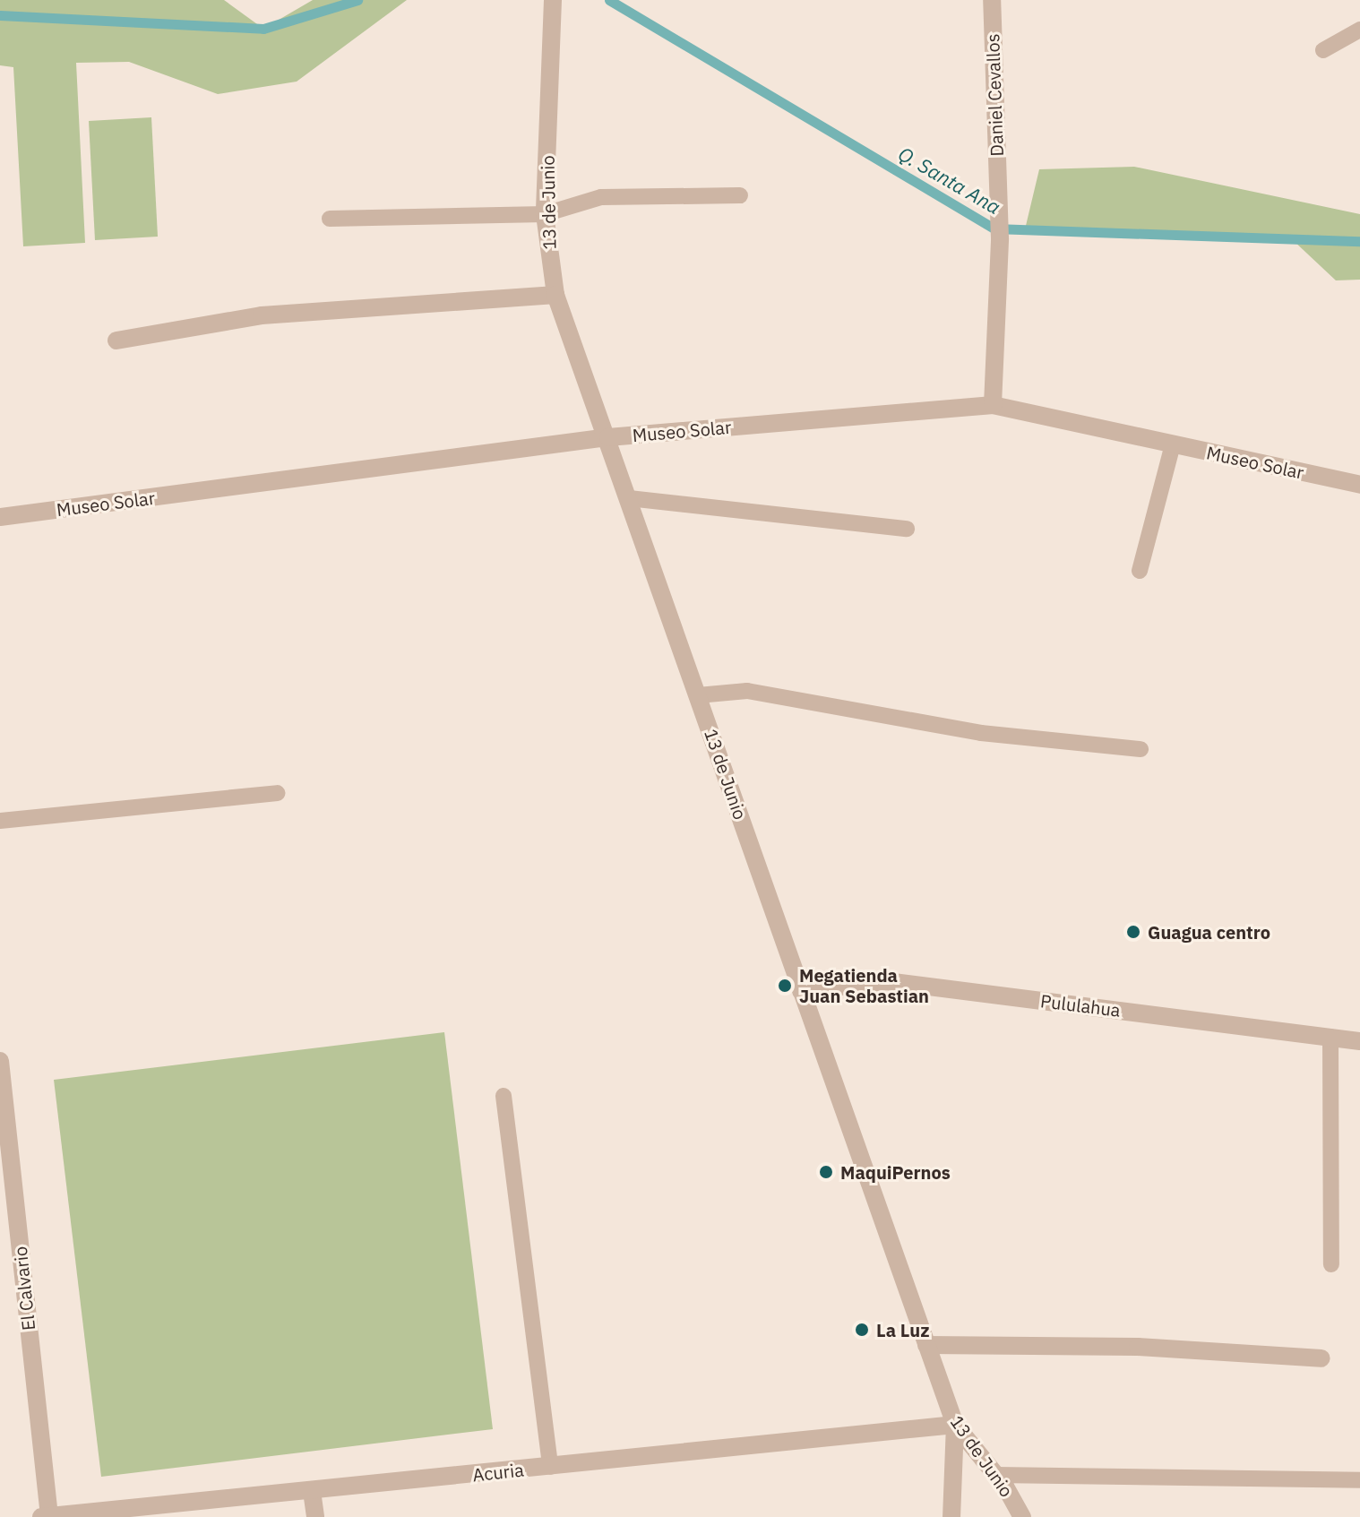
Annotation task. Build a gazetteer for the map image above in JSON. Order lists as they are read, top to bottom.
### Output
{
  "streets": {
    "street": [
      "Daniel Cevallos",
      "13 de Junio",
      "Museo Solar",
      "Pululahua",
      "El Calvario",
      "Acuria"
    ]
  },
  "crossings": [
    ["Daniel Cevallos", "Museo Solar"],
    ["13 de Junio", "Museo Solar"],
    ["13 de Junio", "Pululahua"],
    ["13 de Junio", "Acuria"],
    ["El Calvario", "Acuria"]
  ],
  "water": ["Q. Santa Ana"],
  "places": [
    "Guagua centro",
    "Megatienda Juan Sebastian",
    "MaquiPernos",
    "La Luz"
  ]
}
